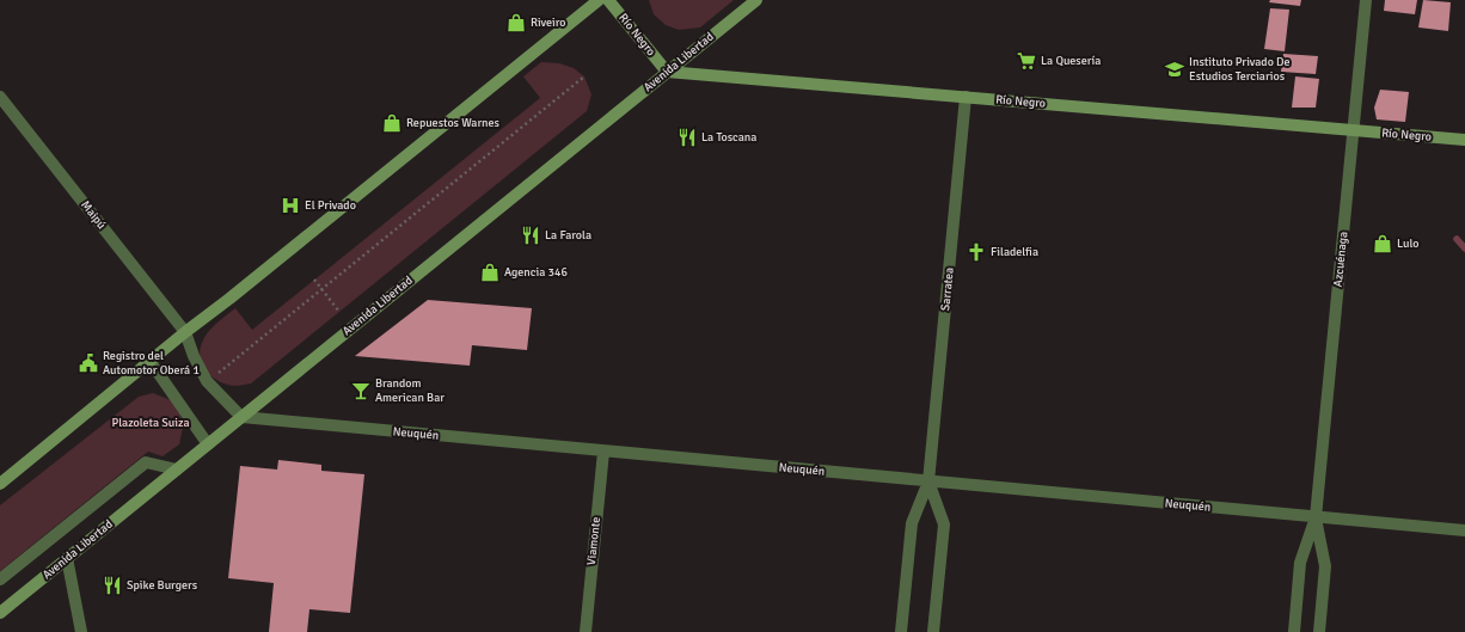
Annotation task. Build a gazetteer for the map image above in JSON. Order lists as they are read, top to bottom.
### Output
{
  "streets": {
    "main road": ["Río Negro", "Avenida Libertad"],
    "street": [
      "Maipú",
      "Azcuénaga",
      "Sarratea",
      "Neuquén",
      "Viamonte"
    ]
  },
  "crossings": [
    ["Río Negro", "Avenida Libertad"],
    ["Río Negro", "Azcuénaga"],
    ["Río Negro", "Sarratea"],
    ["Avenida Libertad", "Neuquén"],
    ["Azcuénaga", "Neuquén"],
    ["Sarratea", "Neuquén"],
    ["Neuquén", "Viamonte"]
  ],
  "parks": ["Plazoleta Suiza"],
  "places": {
    "shop": [
      "Riveiro",
      "Repuestos Warnes",
      "Lulo",
      "Agencia 346"
    ],
    "supermarket": ["La Quesería"],
    "school or university": ["Instituto Privado De Estudios Terciarios"],
    "restaurant": ["La Toscana", "La Farola", "Spike Burgers"],
    "hospital": ["El Privado"],
    "church": ["Filadelfia"],
    "public building": ["Registro del Automotor Oberá 1"],
    "bar": ["Brandom American Bar"]
  }
}
